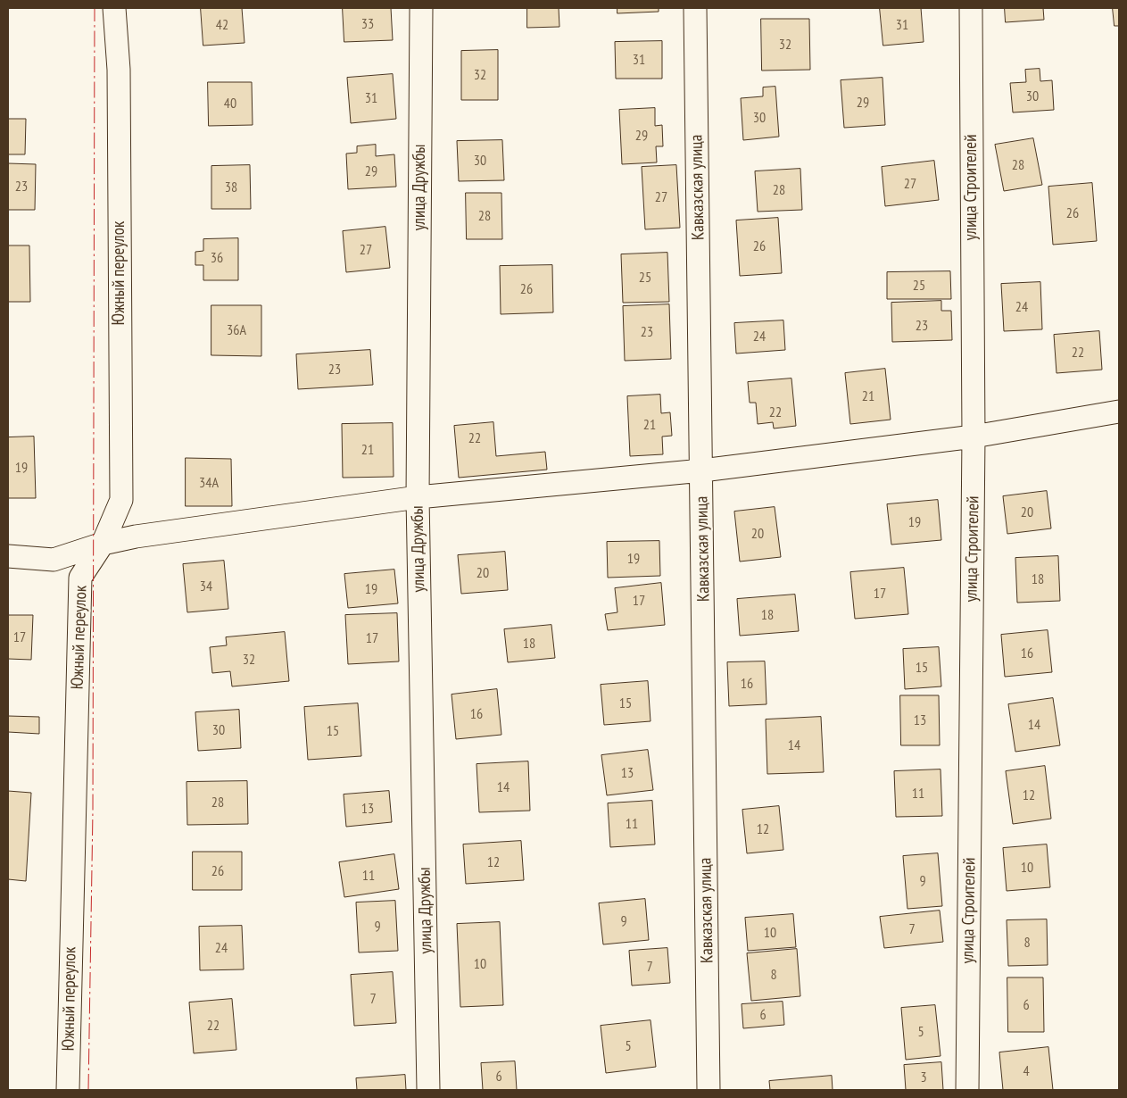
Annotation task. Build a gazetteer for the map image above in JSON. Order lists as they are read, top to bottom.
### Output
{
  "streets": {
    "street": [
      "улица Дружбы",
      "Кавказская улица",
      "улица Строителей",
      "Южный переулок"
    ]
  },
  "house_numbers": [
    "33",
    "42",
    "31",
    "32",
    "31",
    "32",
    "30",
    "31",
    "29",
    "40",
    "30",
    "29",
    "30",
    "28",
    "29",
    "27",
    "23",
    "38",
    "28",
    "27",
    "26",
    "28",
    "26",
    "27",
    "36",
    "25",
    "25",
    "26",
    "24",
    "23",
    "36А",
    "23",
    "24",
    "22",
    "23",
    "21",
    "22",
    "21",
    "22",
    "21",
    "19",
    "34А",
    "20",
    "19",
    "20",
    "19",
    "20",
    "18",
    "34",
    "19",
    "17",
    "17",
    "18",
    "17",
    "17",
    "18",
    "16",
    "32",
    "15",
    "16",
    "15",
    "16",
    "13",
    "14",
    "30",
    "15",
    "14",
    "13",
    "14",
    "11",
    "12",
    "28",
    "13",
    "11",
    "12",
    "12",
    "10",
    "26",
    "11",
    "9",
    "9",
    "9",
    "7",
    "10",
    "8",
    "24",
    "10",
    "7",
    "8",
    "7",
    "6",
    "6",
    "22",
    "5",
    "5",
    "4",
    "6",
    "3"
  ]
}
